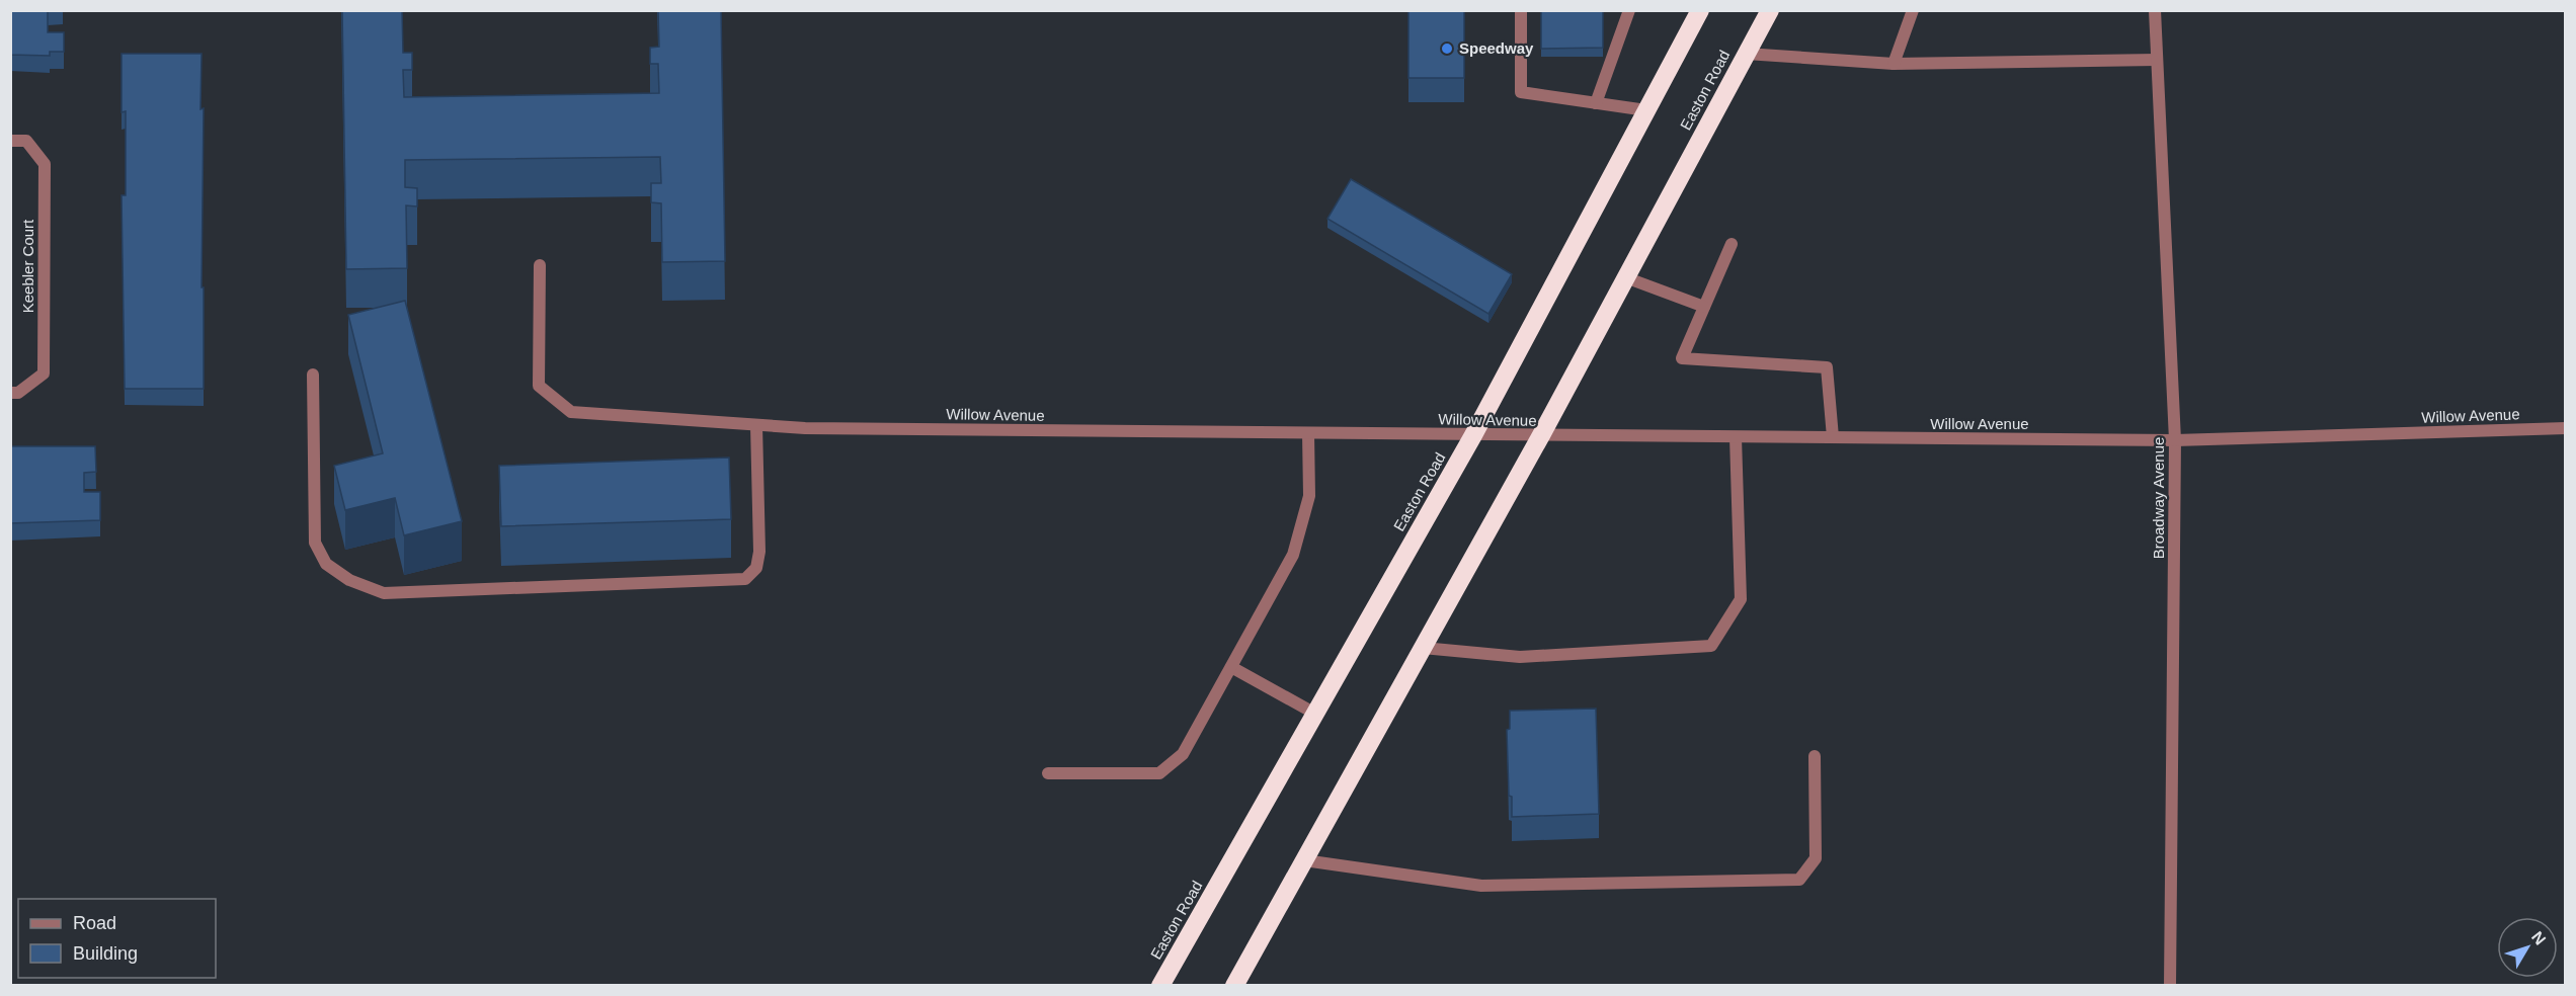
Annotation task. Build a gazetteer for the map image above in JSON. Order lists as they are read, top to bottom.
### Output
{
  "streets": {
    "highway": ["Easton Road"],
    "street": ["Keebler Court", "Willow Avenue", "Broadway Avenue"]
  },
  "crossings": [
    ["Easton Road", "Willow Avenue"],
    ["Willow Avenue", "Broadway Avenue"]
  ],
  "places": ["Speedway"],
  "legend": ["Road", "Building"],
  "north": "top right"
}
